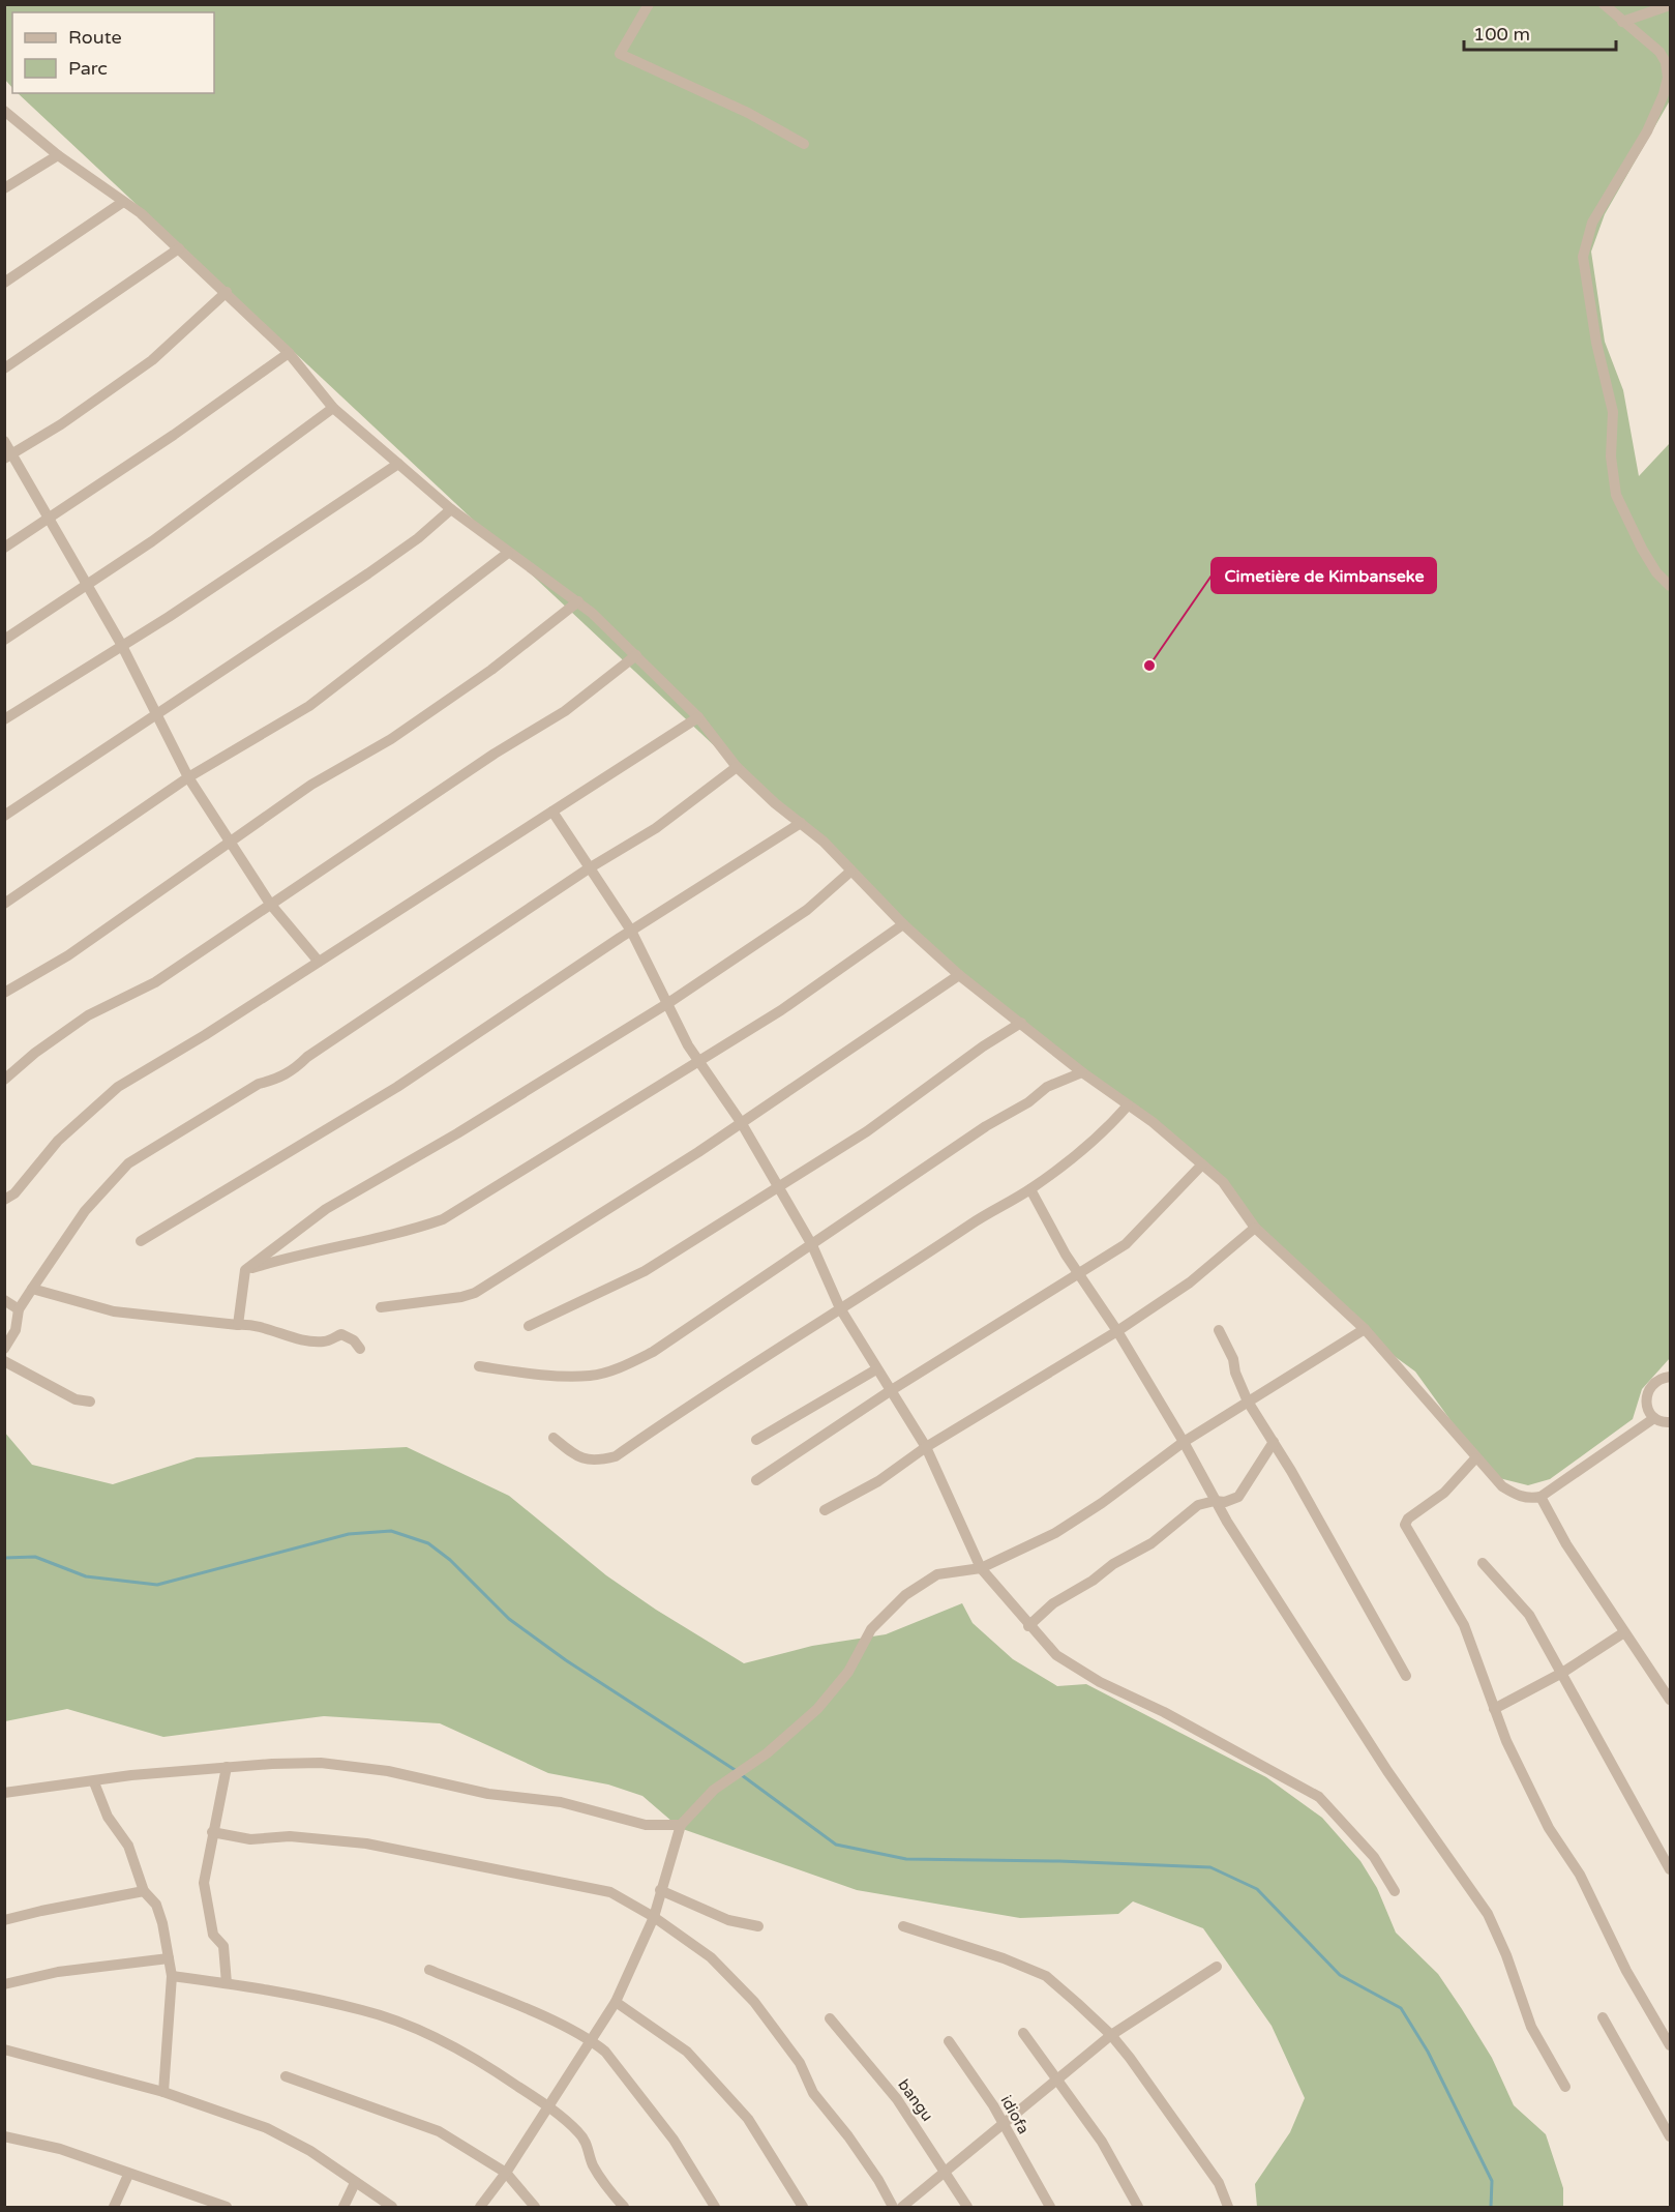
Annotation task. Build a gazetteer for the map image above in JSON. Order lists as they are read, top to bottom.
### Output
{
  "streets": {
    "street": ["bangu", "idiofa"]
  },
  "places": ["Cimetière de Kimbanseke"],
  "legend": ["Route", "Parc"],
  "scale_bar": "100 m"
}
